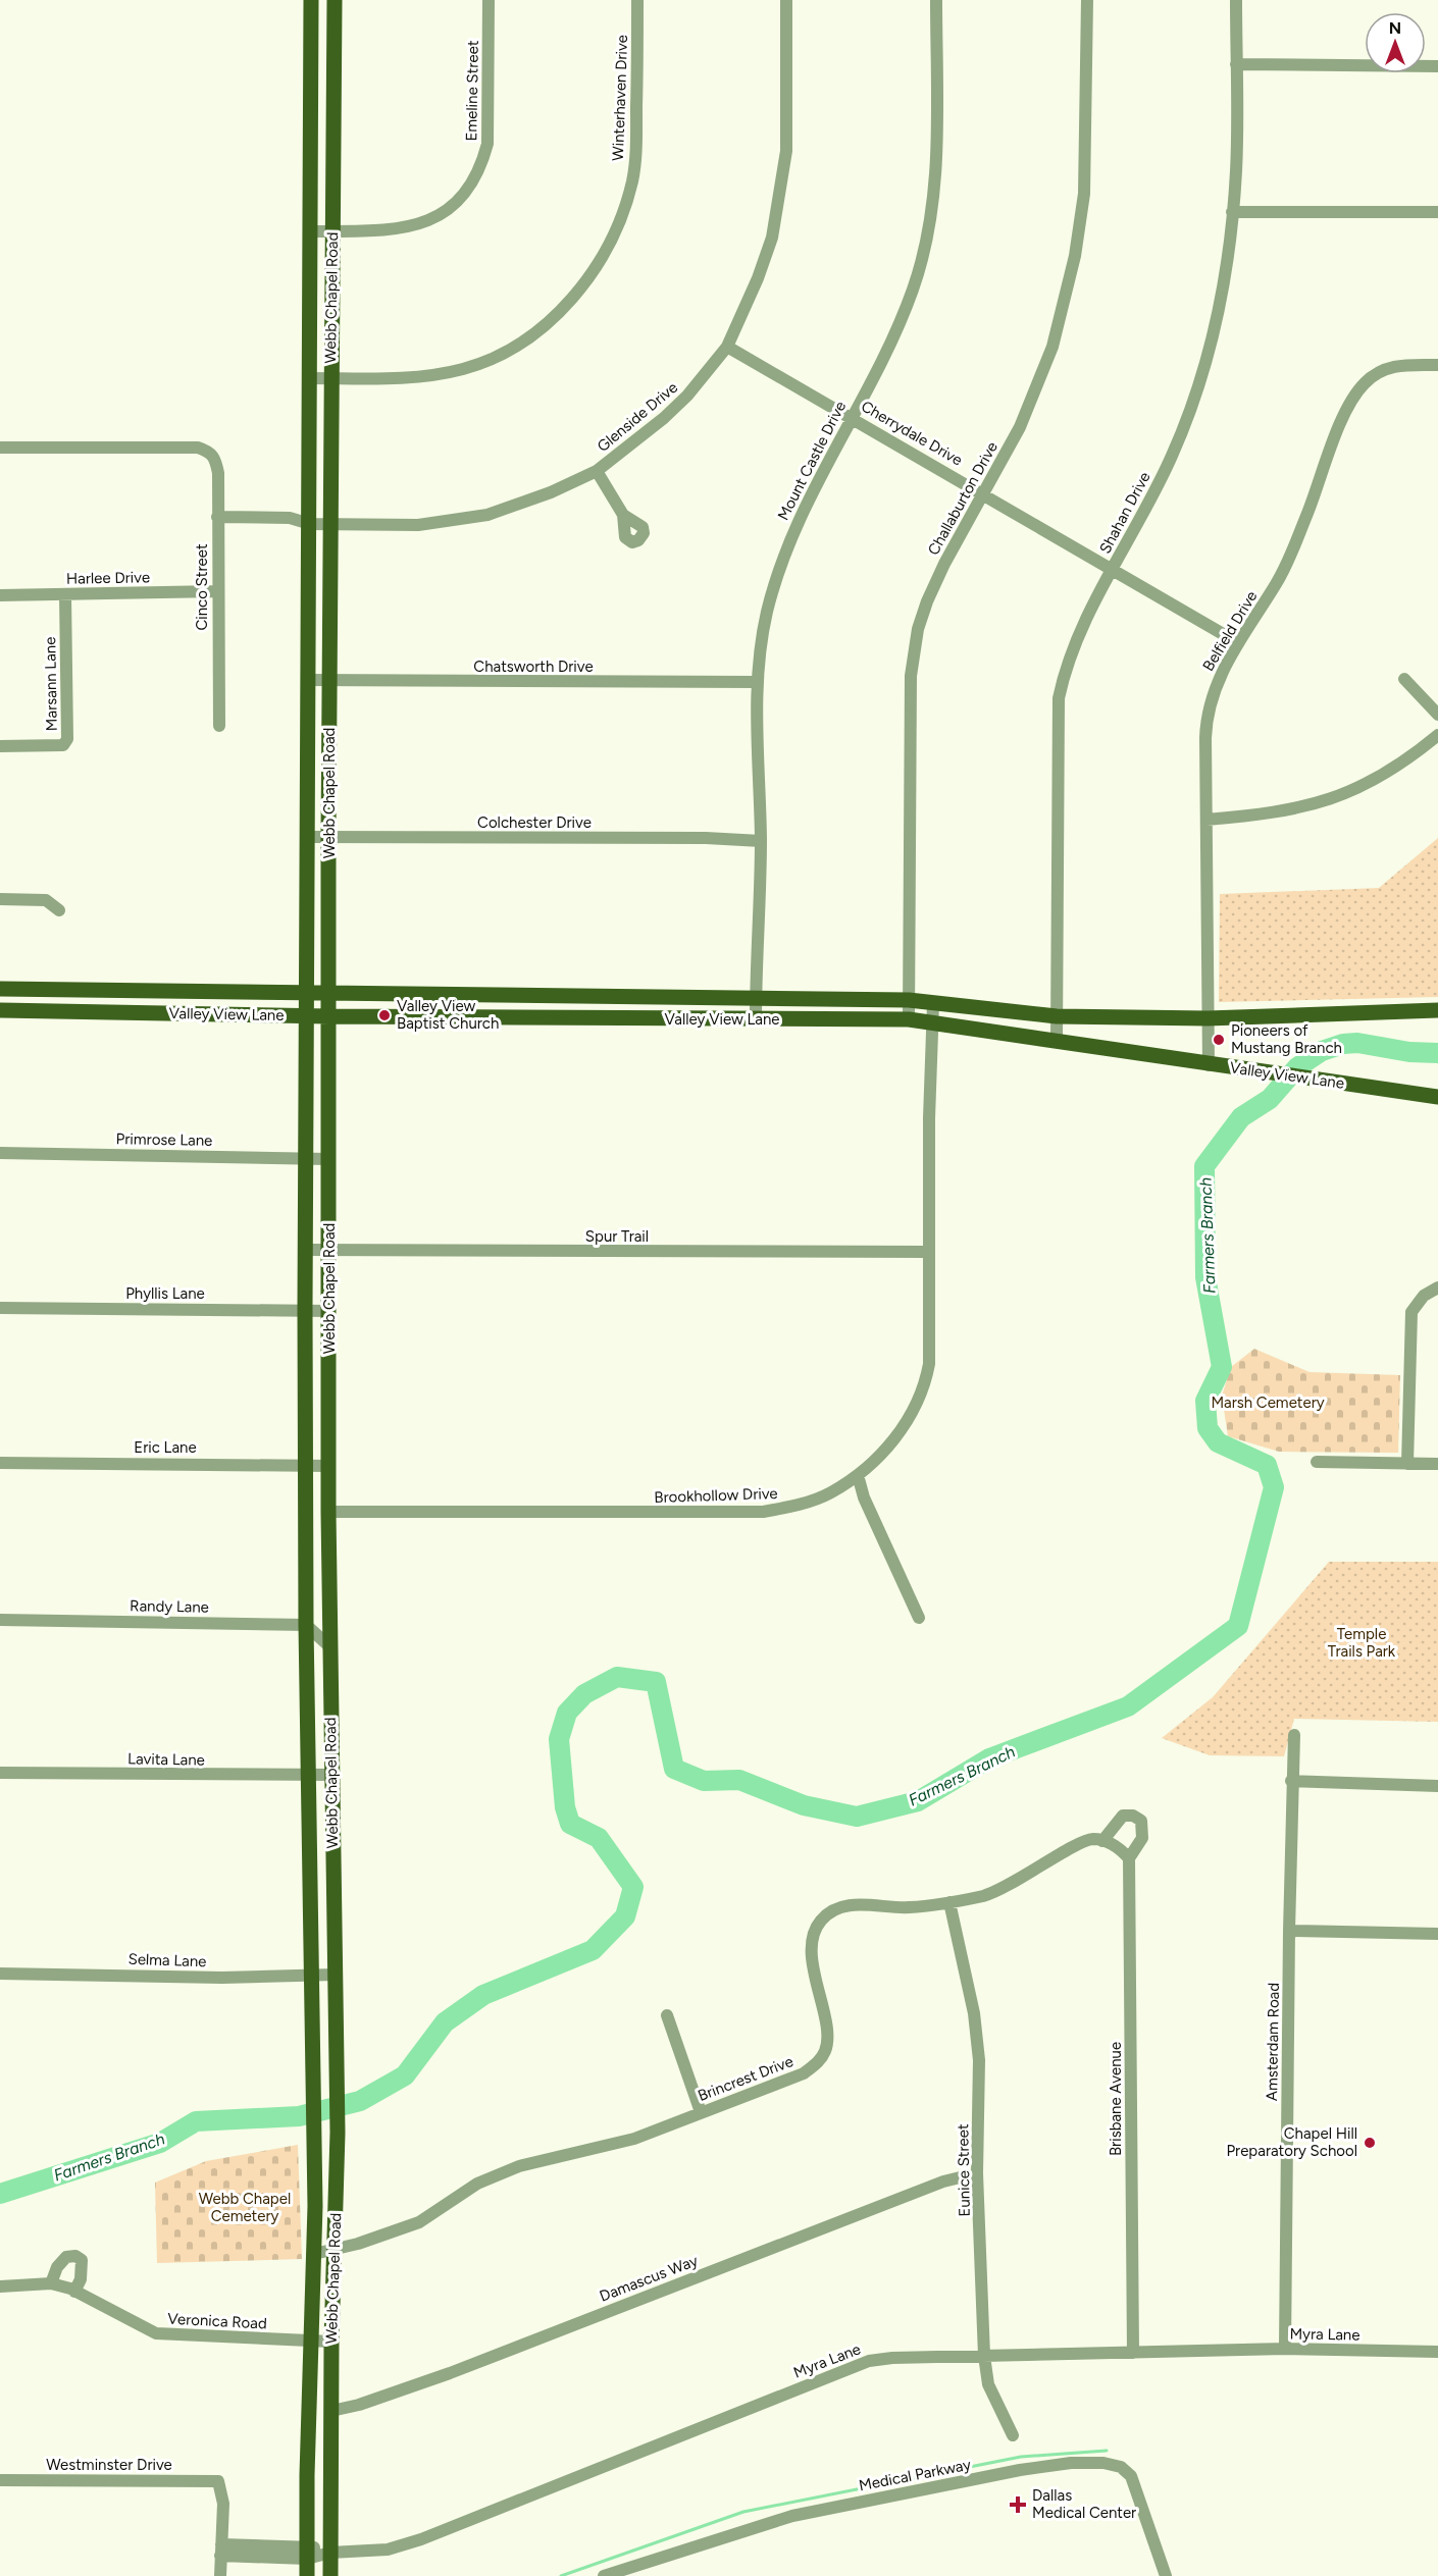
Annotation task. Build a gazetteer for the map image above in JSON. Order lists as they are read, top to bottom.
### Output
{
  "streets": {
    "main road": ["Webb Chapel Road", "Valley View Lane"],
    "street": [
      "Emeline Street",
      "Winterhaven Drive",
      "Glenside Drive",
      "Cherrydale Drive",
      "Mount Castle Drive",
      "Challaburton Drive",
      "Shahan Drive",
      "Harlee Drive",
      "Cinco Street",
      "Belfield Drive",
      "Chatsworth Drive",
      "Marsann Lane",
      "Colchester Drive",
      "Primrose Lane",
      "Spur Trail",
      "Phyllis Lane",
      "Eric Lane",
      "Brookhollow Drive",
      "Randy Lane",
      "Lavita Lane",
      "Selma Lane",
      "Amsterdam Road",
      "Brincrest Drive",
      "Brisbane Avenue",
      "Eunice Street",
      "Damascus Way",
      "Veronica Road",
      "Myra Lane",
      "Westminster Drive",
      "Medical Parkway"
    ]
  },
  "crossings": [
    ["Emeline Street", "Webb Chapel Road"],
    ["Winterhaven Drive", "Webb Chapel Road"],
    ["Webb Chapel Road", "Glenside Drive"],
    ["Webb Chapel Road", "Chatsworth Drive"],
    ["Webb Chapel Road", "Colchester Drive"],
    ["Webb Chapel Road", "Valley View Lane"],
    ["Webb Chapel Road", "Primrose Lane"],
    ["Webb Chapel Road", "Spur Trail"],
    ["Webb Chapel Road", "Phyllis Lane"],
    ["Webb Chapel Road", "Eric Lane"],
    ["Webb Chapel Road", "Brookhollow Drive"],
    ["Webb Chapel Road", "Randy Lane"],
    ["Webb Chapel Road", "Lavita Lane"],
    ["Webb Chapel Road", "Selma Lane"],
    ["Webb Chapel Road", "Brincrest Drive"],
    ["Webb Chapel Road", "Damascus Way"],
    ["Webb Chapel Road", "Veronica Road"],
    ["Webb Chapel Road", "Myra Lane"],
    ["Glenside Drive", "Cherrydale Drive"],
    ["Glenside Drive", "Cinco Street"],
    ["Cherrydale Drive", "Mount Castle Drive"],
    ["Cherrydale Drive", "Challaburton Drive"],
    ["Cherrydale Drive", "Shahan Drive"],
    ["Cherrydale Drive", "Belfield Drive"],
    ["Mount Castle Drive", "Chatsworth Drive"],
    ["Mount Castle Drive", "Colchester Drive"],
    ["Mount Castle Drive", "Valley View Lane"],
    ["Challaburton Drive", "Valley View Lane"],
    ["Shahan Drive", "Valley View Lane"],
    ["Harlee Drive", "Cinco Street"],
    ["Harlee Drive", "Marsann Lane"],
    ["Belfield Drive", "Valley View Lane"],
    ["Valley View Lane", "Brookhollow Drive"],
    ["Spur Trail", "Brookhollow Drive"],
    ["Amsterdam Road", "Myra Lane"],
    ["Brincrest Drive", "Eunice Street"],
    ["Brisbane Avenue", "Myra Lane"],
    ["Eunice Street", "Damascus Way"],
    ["Eunice Street", "Myra Lane"],
    ["Myra Lane", "Westminster Drive"]
  ],
  "water": ["Farmers Branch"],
  "parks": ["Marsh Cemetery", "Temple Trails Park", "Webb Chapel Cemetery"],
  "places": {
    "other": ["Valley View Baptist Church", "Pioneers of Mustang Branch", "Chapel Hill Preparatory School"],
    "health": ["Dallas Medical Center"]
  },
  "north": "top"
}
